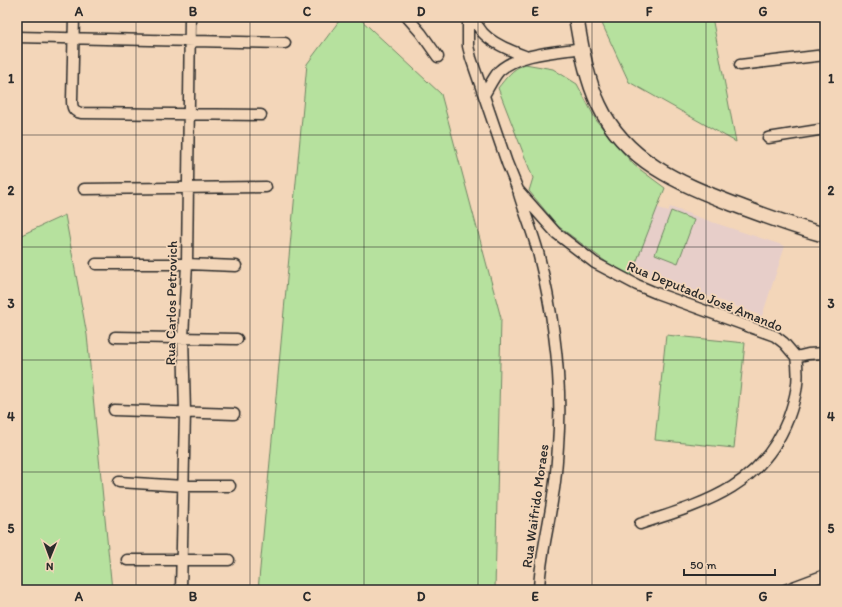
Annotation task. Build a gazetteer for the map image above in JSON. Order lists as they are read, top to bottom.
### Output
{
  "streets": {
    "street": ["Rua Deputado José Amando", "Rua Carlos Petrovich", "Rua Waifrido Moraes"]
  },
  "crossings": [
    ["Rua Deputado José Amando", "Rua Waifrido Moraes"]
  ],
  "scale_bar": "50 m",
  "north": "bottom",
  "grid": {
    "columns": [
      "A",
      "B",
      "C",
      "D",
      "E",
      "F",
      "G"
    ],
    "rows": [
      "1",
      "2",
      "3",
      "4",
      "5"
    ]
  }
}
